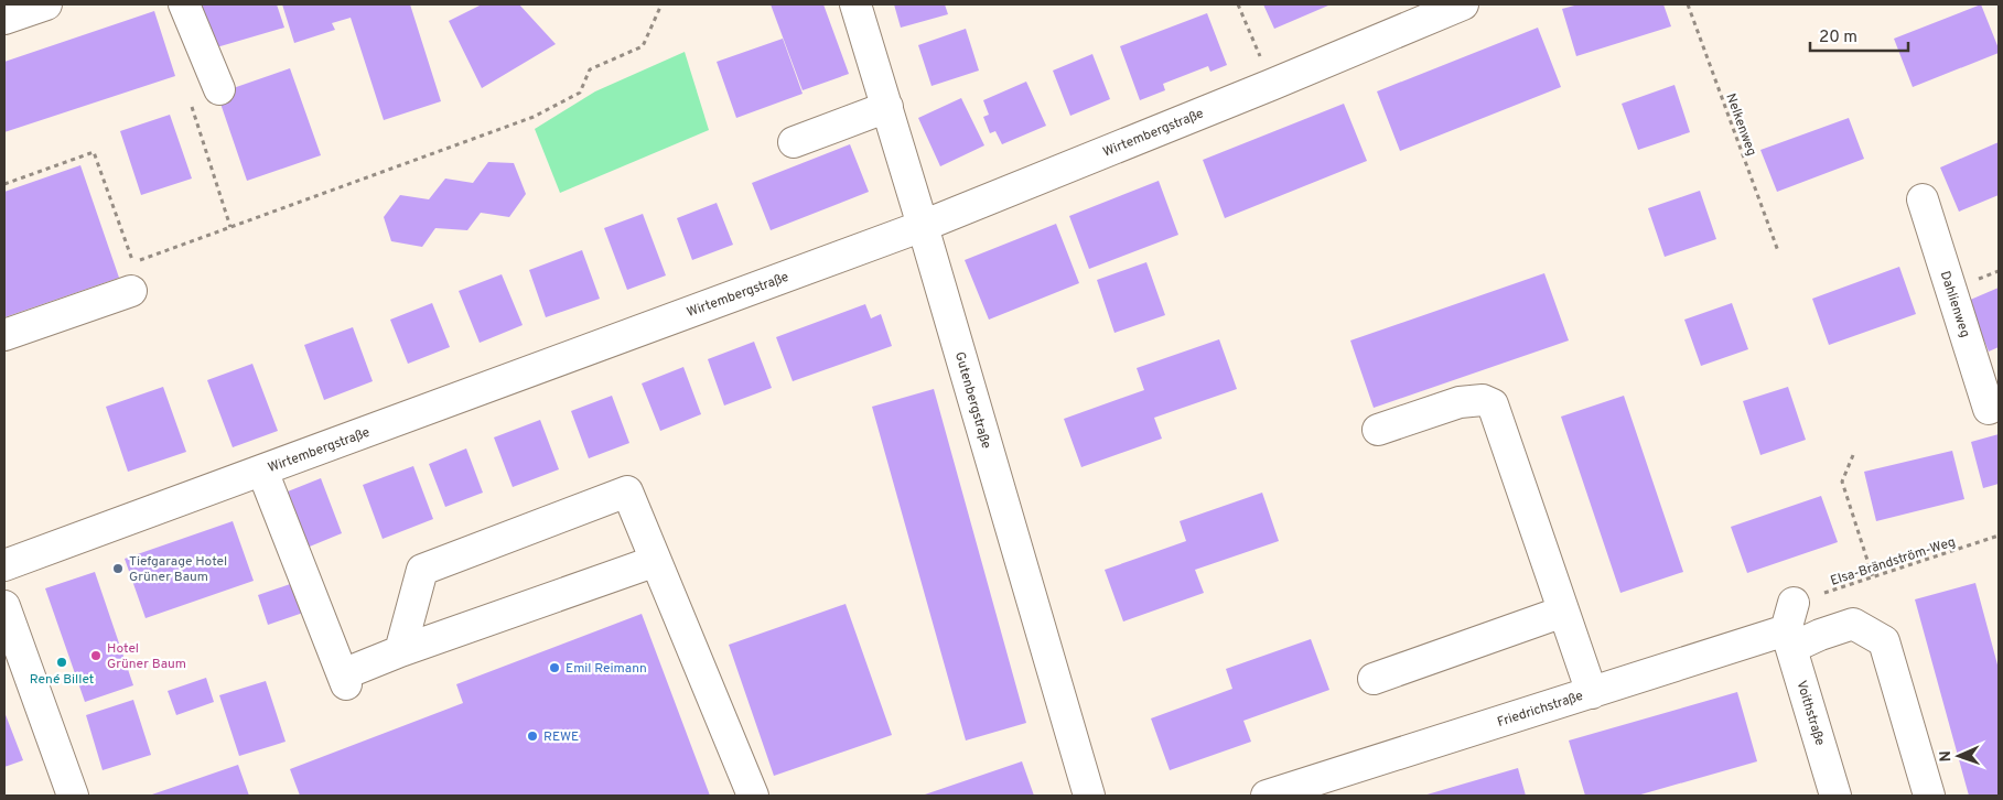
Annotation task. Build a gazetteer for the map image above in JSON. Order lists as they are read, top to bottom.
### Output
{
  "streets": {
    "street": [
      "Wirtembergstraße",
      "Dahlienweg",
      "Gutenbergstraße",
      "Friedrichstraße",
      "Voithstraße"
    ],
    "path": ["Nelkenweg", "Elsa-Brändström-Weg"]
  },
  "crossings": [
    ["Wirtembergstraße", "Gutenbergstraße"],
    ["Elsa-Brändström-Weg", "Friedrichstraße"],
    ["Elsa-Brändström-Weg", "Voithstraße"],
    ["Friedrichstraße", "Voithstraße"]
  ],
  "places": [
    "Tiefgarage Hotel Grüner Baum",
    "Hotel Grüner Baum",
    "René Billet",
    "Emil Reimann",
    "REWE"
  ],
  "scale_bar": "20 m",
  "north": "left"
}
